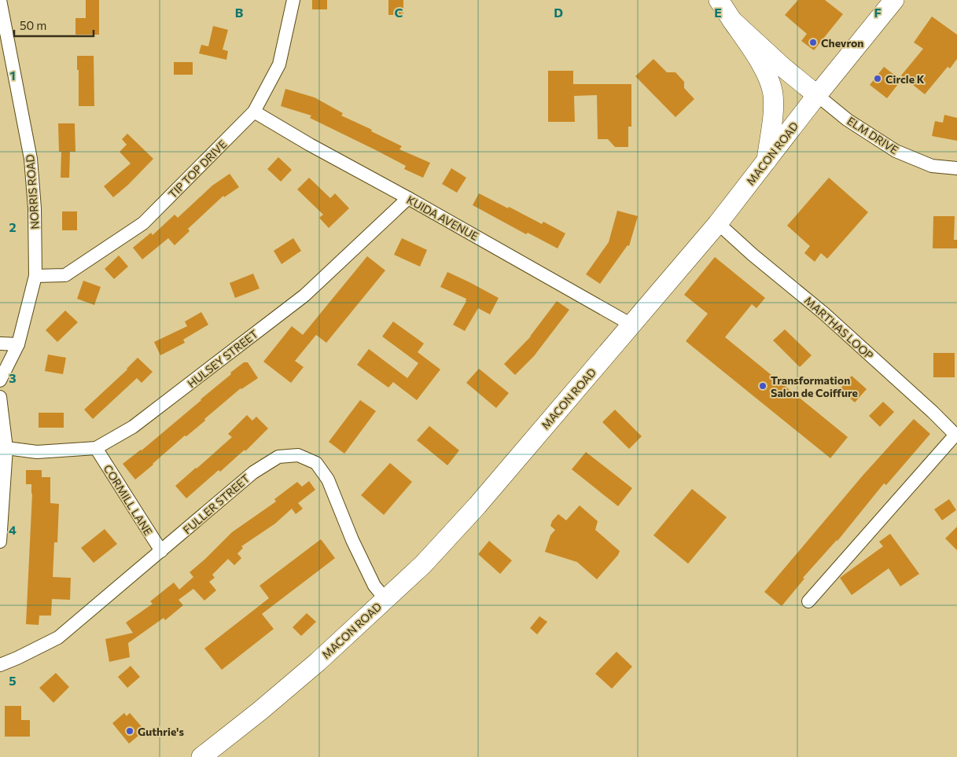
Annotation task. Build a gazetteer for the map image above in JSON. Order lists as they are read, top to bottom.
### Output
{
  "streets": {
    "main road": ["MACON ROAD"],
    "street": [
      "ELM DRIVE",
      "TIP TOP DRIVE",
      "NORRIS ROAD",
      "KUIDA AVENUE",
      "MARTHAS LOOP",
      "HULSEY STREET",
      "CORMILL LANE",
      "FULLER STREET"
    ]
  },
  "crossings": [
    ["ELM DRIVE", "MACON ROAD"],
    ["MACON ROAD", "KUIDA AVENUE"],
    ["MACON ROAD", "MARTHAS LOOP"],
    ["MACON ROAD", "FULLER STREET"],
    ["TIP TOP DRIVE", "NORRIS ROAD"],
    ["TIP TOP DRIVE", "KUIDA AVENUE"],
    ["KUIDA AVENUE", "HULSEY STREET"],
    ["HULSEY STREET", "CORMILL LANE"],
    ["CORMILL LANE", "FULLER STREET"]
  ],
  "places": [
    "Chevron",
    "Circle K",
    "Transformation Salon de Coiffure",
    "Guthrie's"
  ],
  "scale_bar": "50 m",
  "grid": {
    "columns": [
      "B",
      "C",
      "D",
      "E",
      "F"
    ],
    "rows": [
      "1",
      "2",
      "3",
      "4",
      "5"
    ]
  }
}
